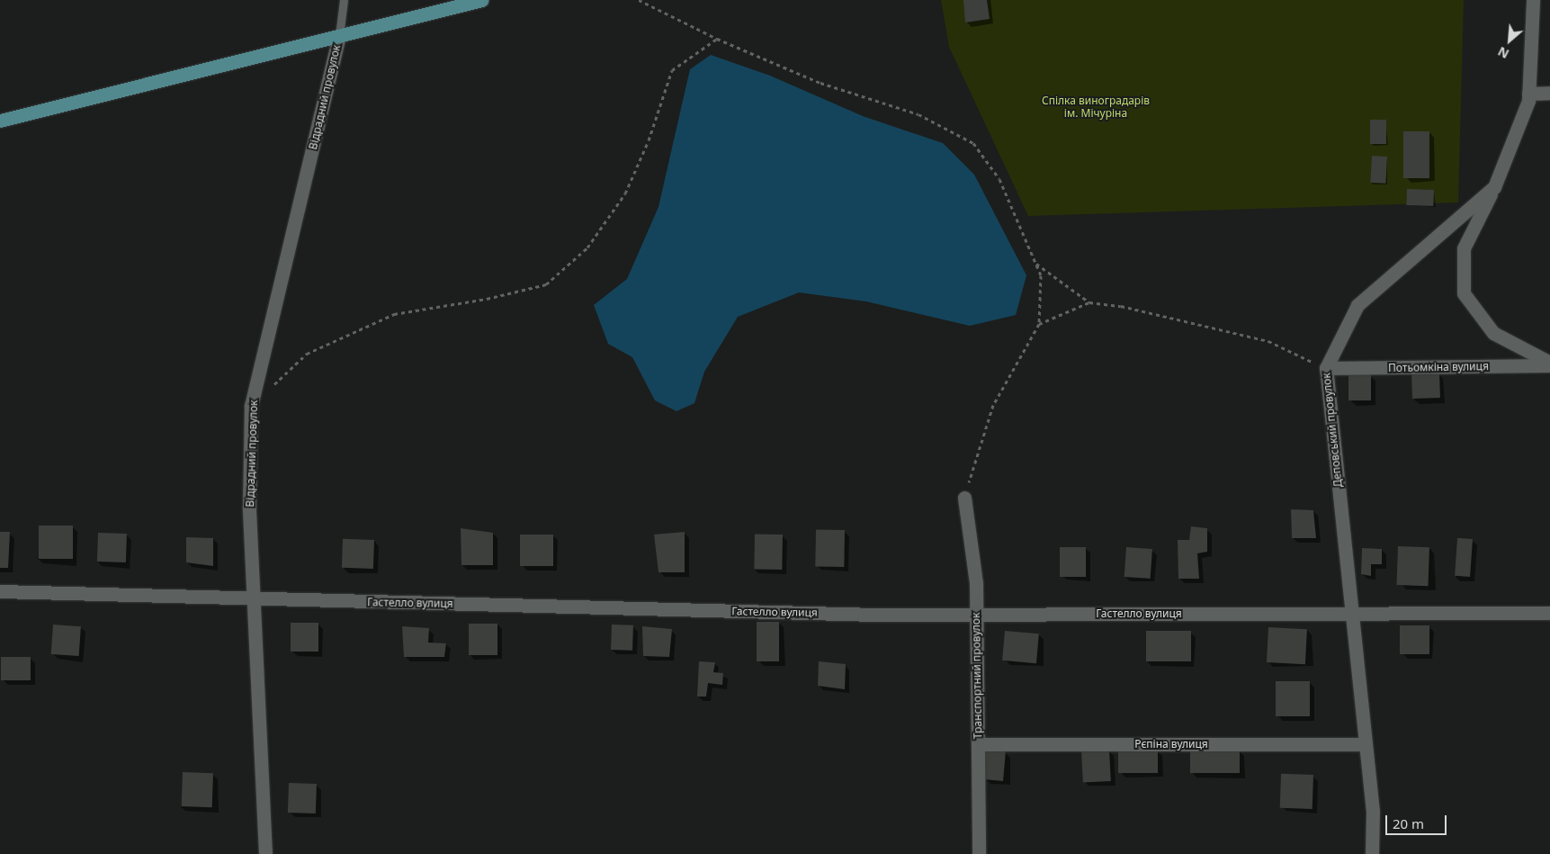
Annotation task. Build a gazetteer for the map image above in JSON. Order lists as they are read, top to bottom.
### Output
{
  "streets": {
    "street": [
      "Відрадний провулок",
      "Потьомкіна вулиця",
      "Деповський провулок",
      "Гастелло вулиця",
      "Транспортний провулок",
      "Рєпіна вулиця"
    ]
  },
  "crossings": [
    ["Відрадний провулок", "Гастелло вулиця"],
    ["Потьомкіна вулиця", "Деповський провулок"],
    ["Деповський провулок", "Гастелло вулиця"],
    ["Деповський провулок", "Рєпіна вулиця"],
    ["Гастелло вулиця", "Транспортний провулок"],
    ["Транспортний провулок", "Рєпіна вулиця"]
  ],
  "parks": ["Спілка виноградарів ім. Мічуріна"],
  "scale_bar": "20 m",
  "north": "bottom left"
}
